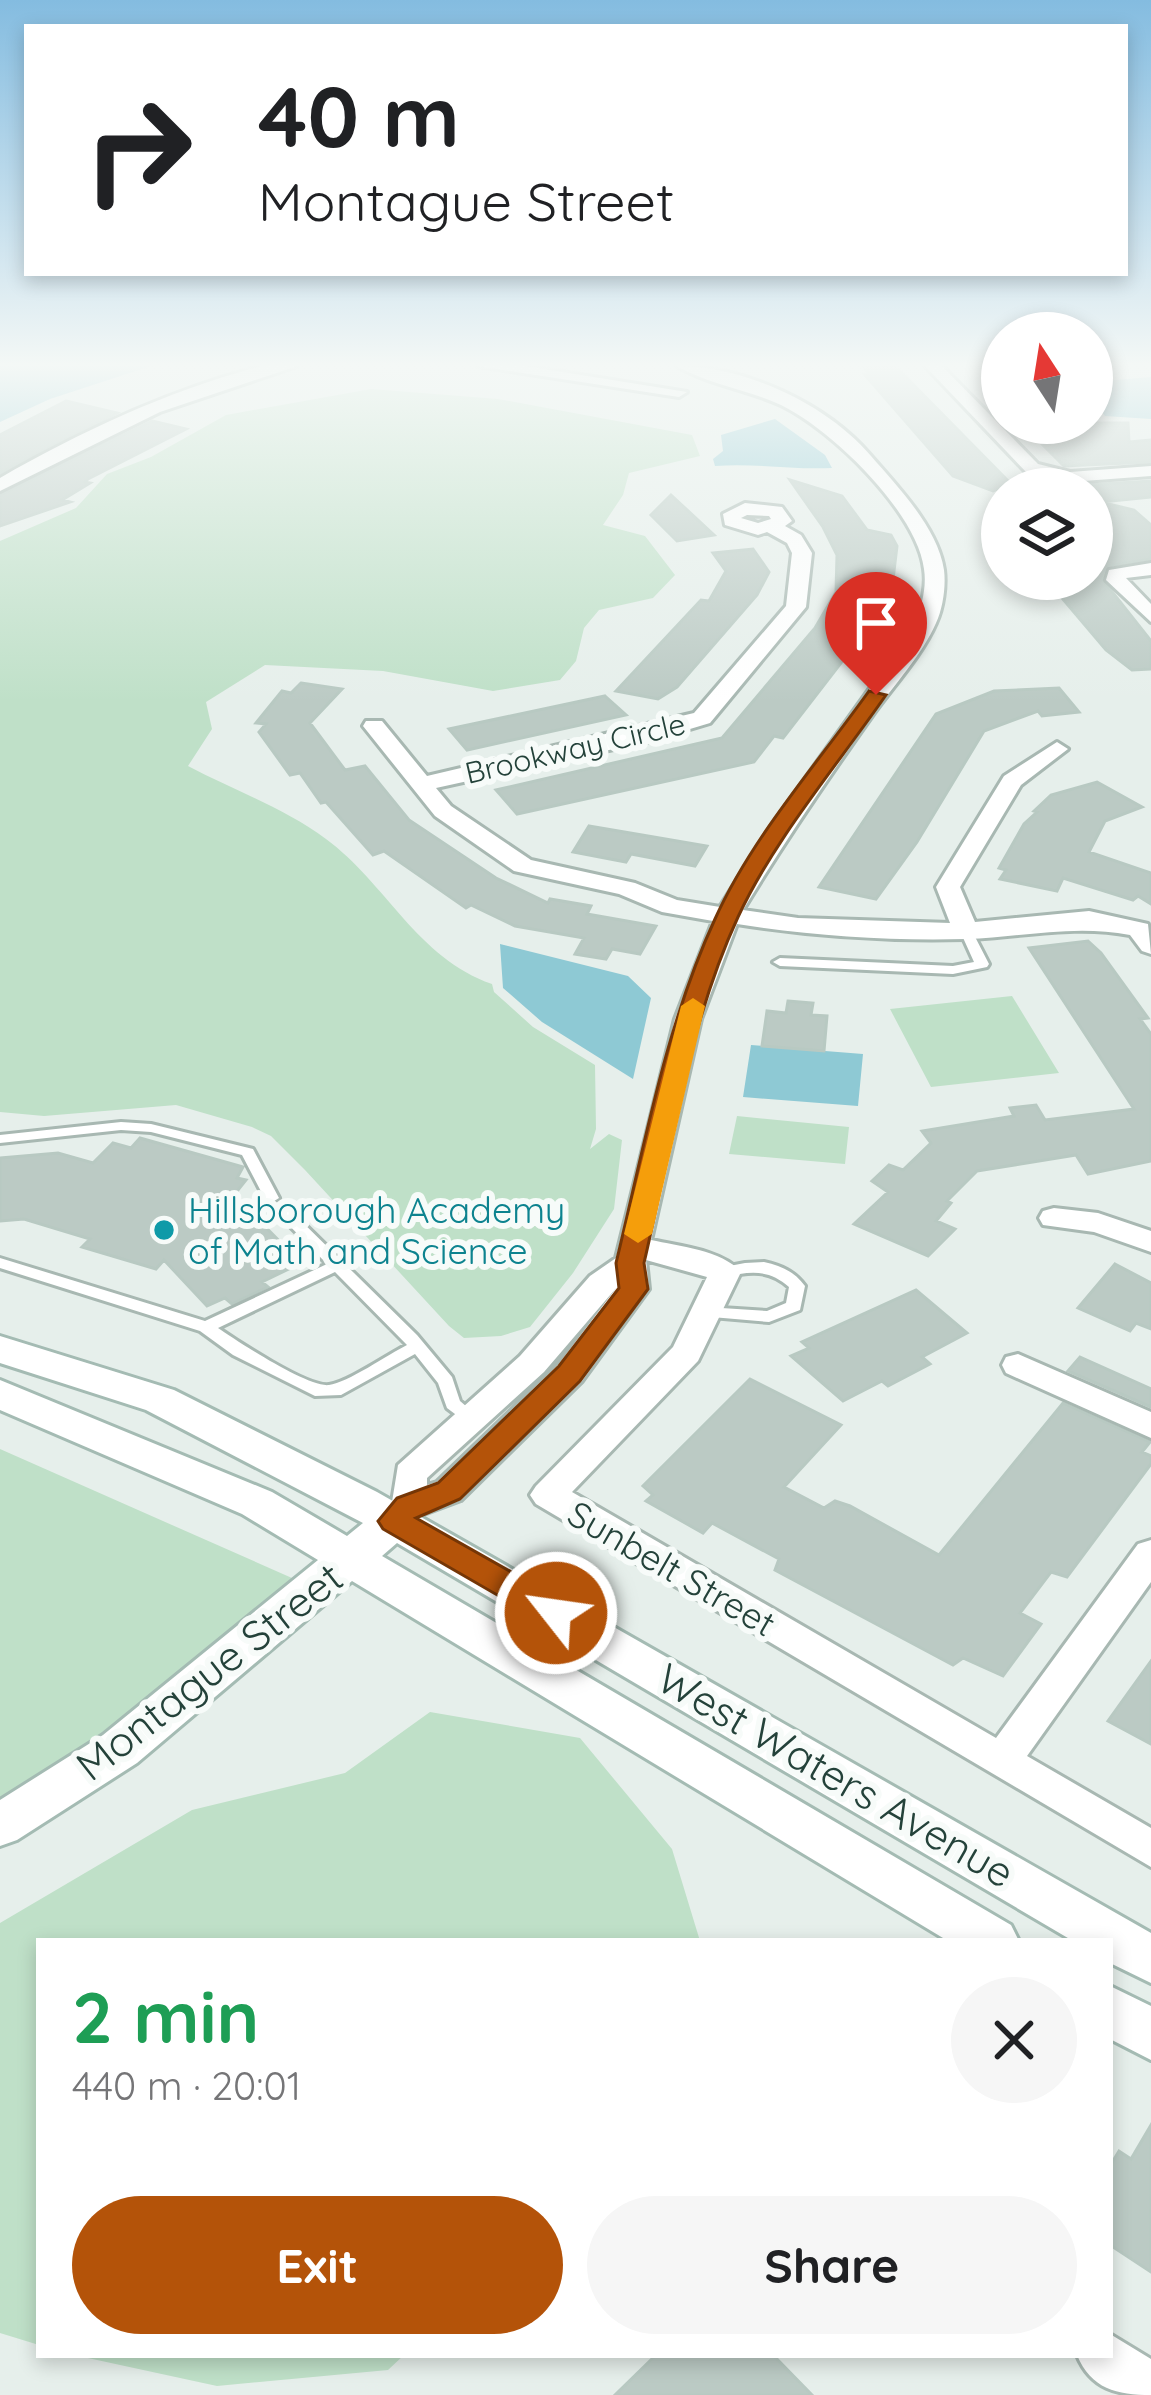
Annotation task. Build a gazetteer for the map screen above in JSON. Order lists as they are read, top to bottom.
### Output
{
  "streets": {
    "street": [
      "Brookway Circle",
      "Sunbelt Street",
      "Montague Street",
      "West Waters Avenue"
    ]
  },
  "crossings": [
    ["Montague Street", "West Waters Avenue"]
  ],
  "places": ["Hillsborough Academy of Math and Science"],
  "north": "top",
  "page": {
    "turn": ["40 m", "Montague Street"],
    "heading": ["2 min", "440 m · 20:01"],
    "buttons": ["Exit", "Share"]
  }
}
